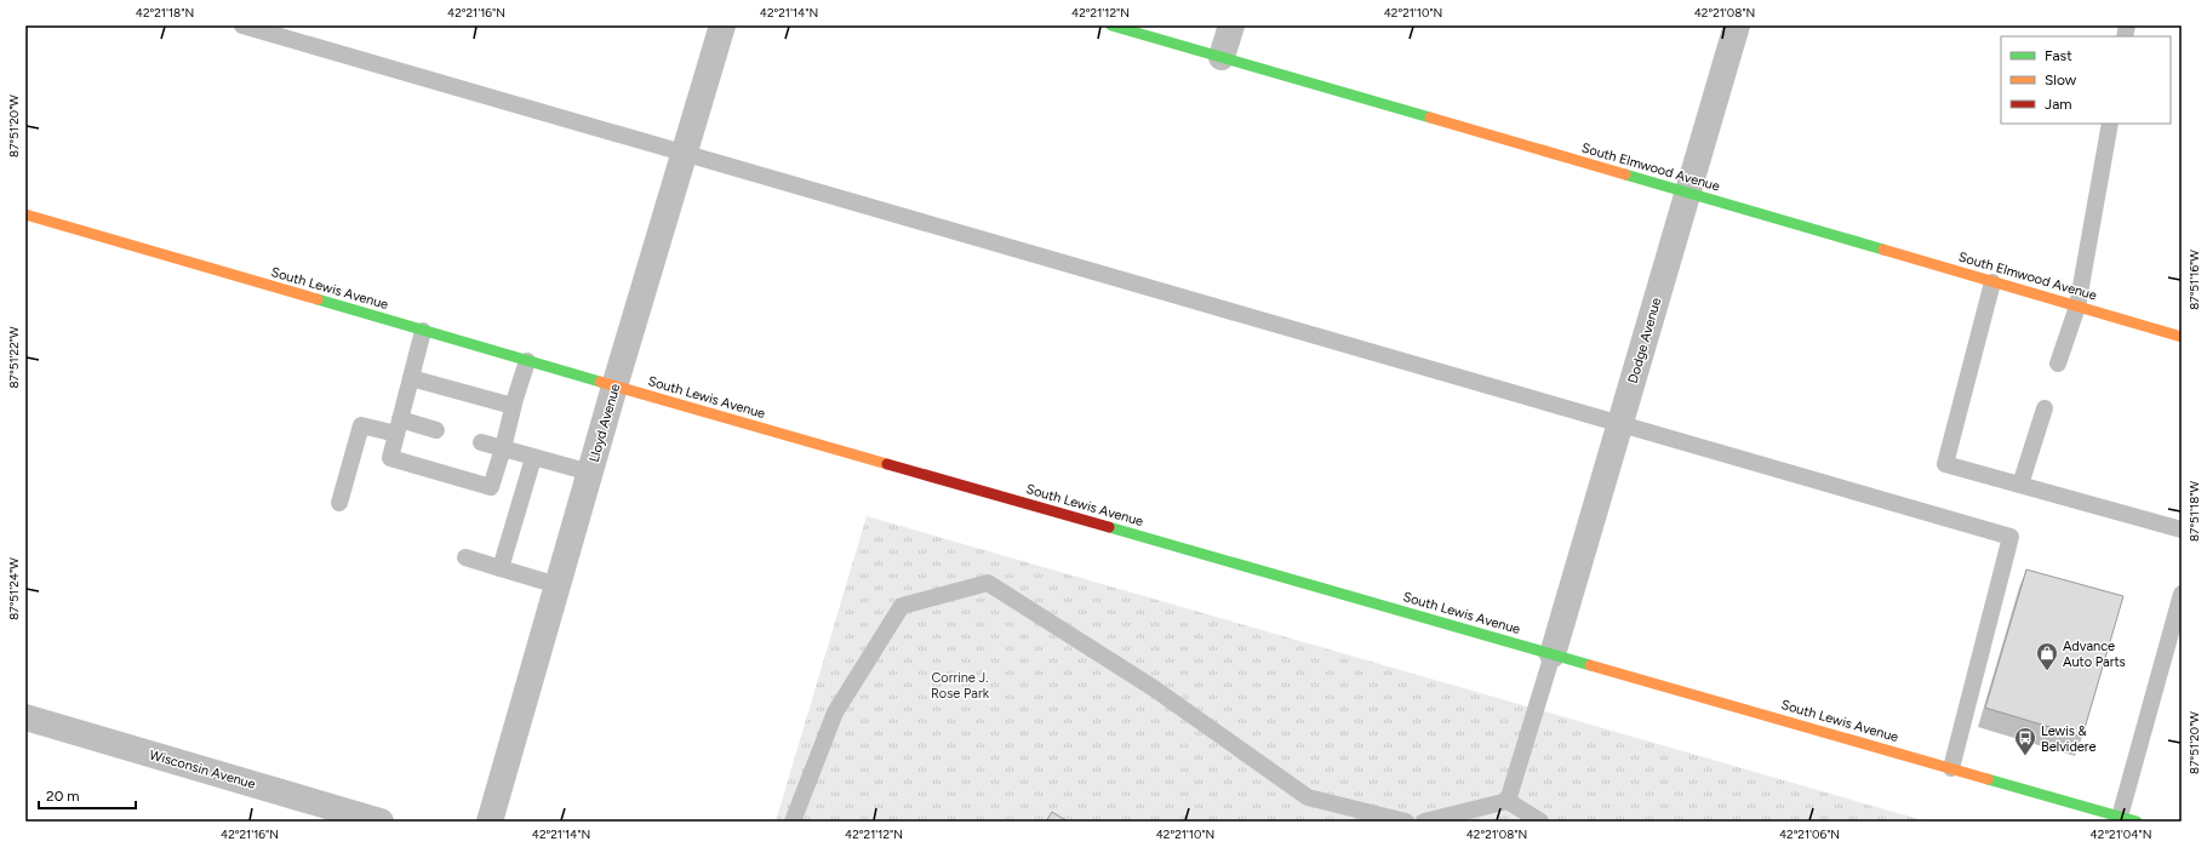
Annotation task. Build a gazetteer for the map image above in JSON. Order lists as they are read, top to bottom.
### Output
{
  "streets": {
    "main road": ["South Elmwood Avenue", "South Lewis Avenue"],
    "street": ["Dodge Avenue", "Lloyd Avenue", "Wisconsin Avenue"]
  },
  "crossings": [
    ["South Elmwood Avenue", "Dodge Avenue"],
    ["South Lewis Avenue", "Dodge Avenue"],
    ["South Lewis Avenue", "Lloyd Avenue"]
  ],
  "parks": ["Corrine J. Rose Park"],
  "places": {
    "shop": ["Advance Auto Parts"],
    "bus stop": ["Lewis & Belvidere"]
  },
  "legend": ["Fast", "Slow", "Jam"],
  "scale_bar": "20 m",
  "coordinates": [
    "42°21'18\"N",
    "42°21'16\"N",
    "42°21'14\"N",
    "42°21'12\"N",
    "42°21'10\"N",
    "42°21'08\"N",
    "87°51'20\"W",
    "87°51'16\"W",
    "87°51'22\"W",
    "87°51'18\"W",
    "87°51'24\"W",
    "42°21'06\"N",
    "42°21'04\"N"
  ]
}
